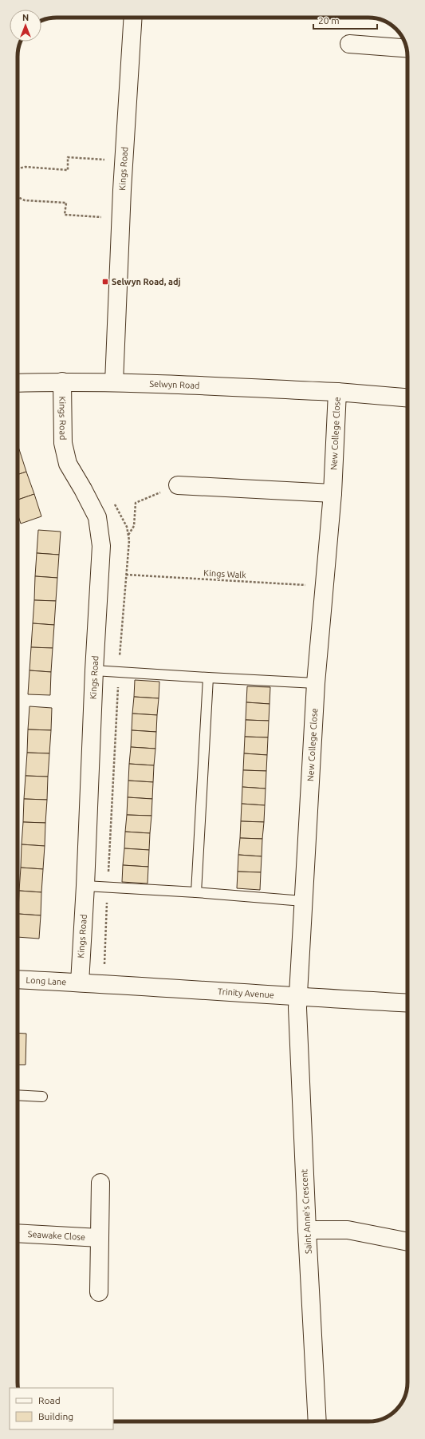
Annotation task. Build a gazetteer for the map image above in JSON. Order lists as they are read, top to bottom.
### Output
{
  "streets": {
    "street": [
      "Kings Road",
      "Selwyn Road",
      "New College Close",
      "Long Lane",
      "Trinity Avenue",
      "Saint Anne's Crescent",
      "Seawake Close"
    ],
    "path": ["Kings Walk"]
  },
  "crossings": [
    ["Kings Road", "Selwyn Road"],
    ["Kings Road", "Long Lane"],
    ["Kings Road", "Trinity Avenue"],
    ["Selwyn Road", "New College Close"],
    ["New College Close", "Kings Walk"],
    ["New College Close", "Trinity Avenue"],
    ["New College Close", "Saint Anne's Crescent"],
    ["Long Lane", "Trinity Avenue"],
    ["Trinity Avenue", "Saint Anne's Crescent"]
  ],
  "places": {
    "transit": ["Selwyn Road, adj"]
  },
  "legend": ["Road", "Building"],
  "scale_bar": "20 m",
  "north": "top"
}
